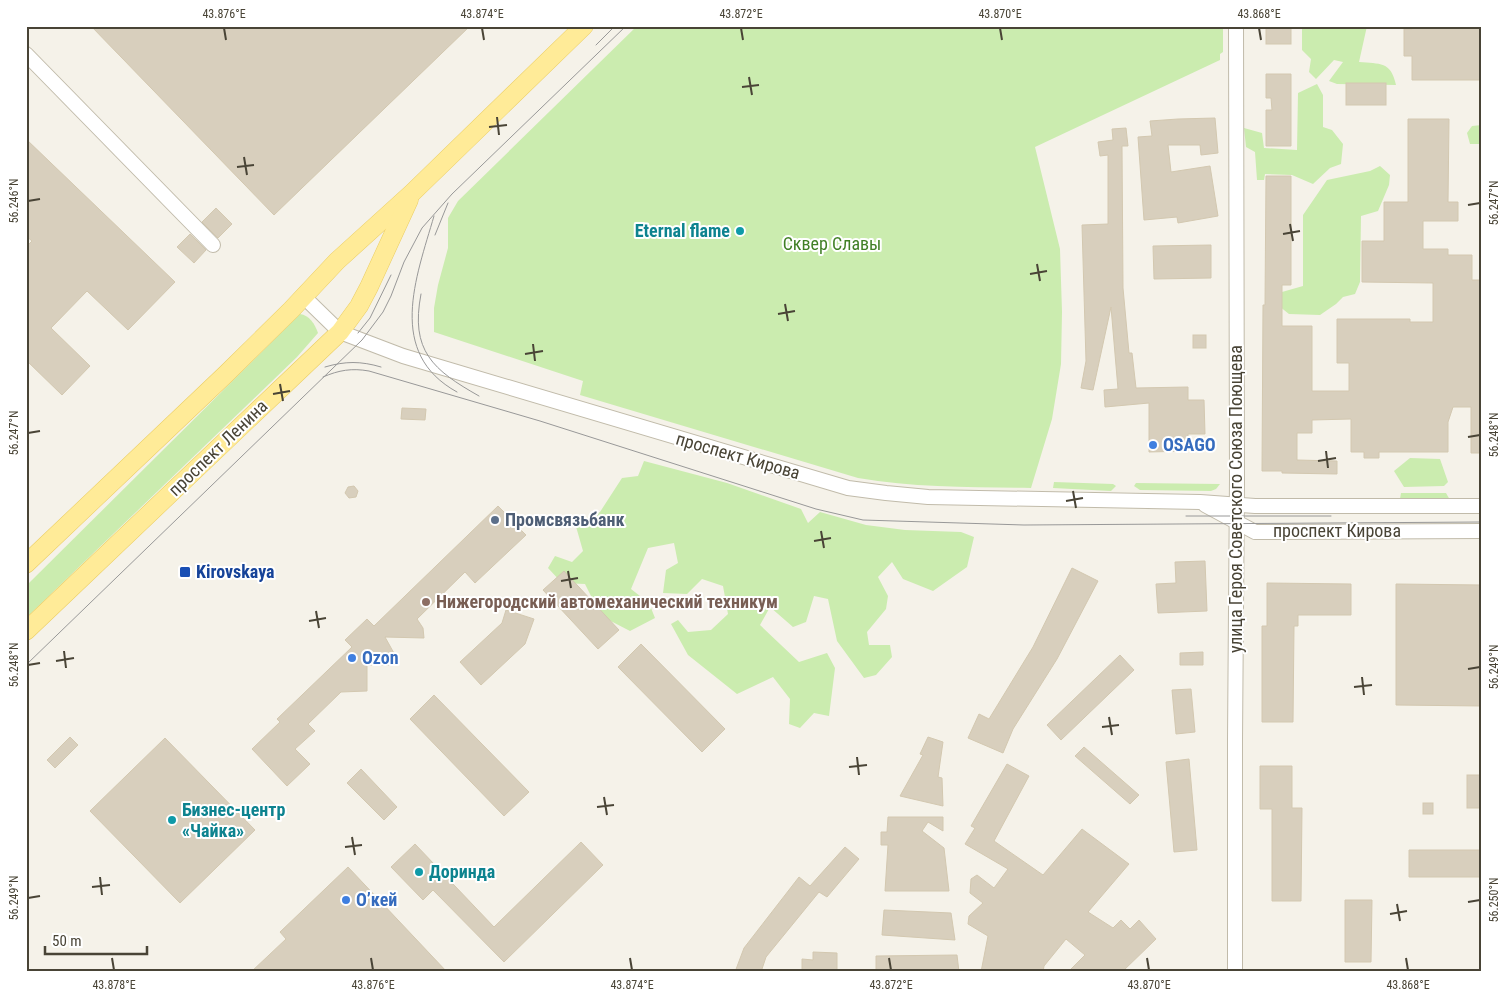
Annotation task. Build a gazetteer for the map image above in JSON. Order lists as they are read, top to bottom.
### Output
{
  "streets": {
    "main road": ["проспект Ленина"],
    "street": ["проспект Кирова", "улица Героя Советского Союза Поющева"]
  },
  "crossings": [
    ["проспект Ленина", "проспект Кирова"],
    ["проспект Кирова", "улица Героя Советского Союза Поющева"]
  ],
  "parks": ["Сквер Славы"],
  "places": {
    "other": [
      "Eternal flame",
      "OSAGO",
      "Промсвязьбанк",
      "Нижегородский автомеханический техникум",
      "Ozon",
      "Бизнес-центр «Чайка»",
      "Доринда",
      "О’кей"
    ],
    "transit": ["Kirovskaya"]
  },
  "scale_bar": "50 m",
  "coordinates": [
    "43.876°E",
    "43.874°E",
    "43.872°E",
    "43.870°E",
    "43.868°E",
    "56.246°N",
    "56.247°N",
    "56.248°N",
    "56.249°N",
    "56.250°N",
    "43.878°E"
  ]
}
